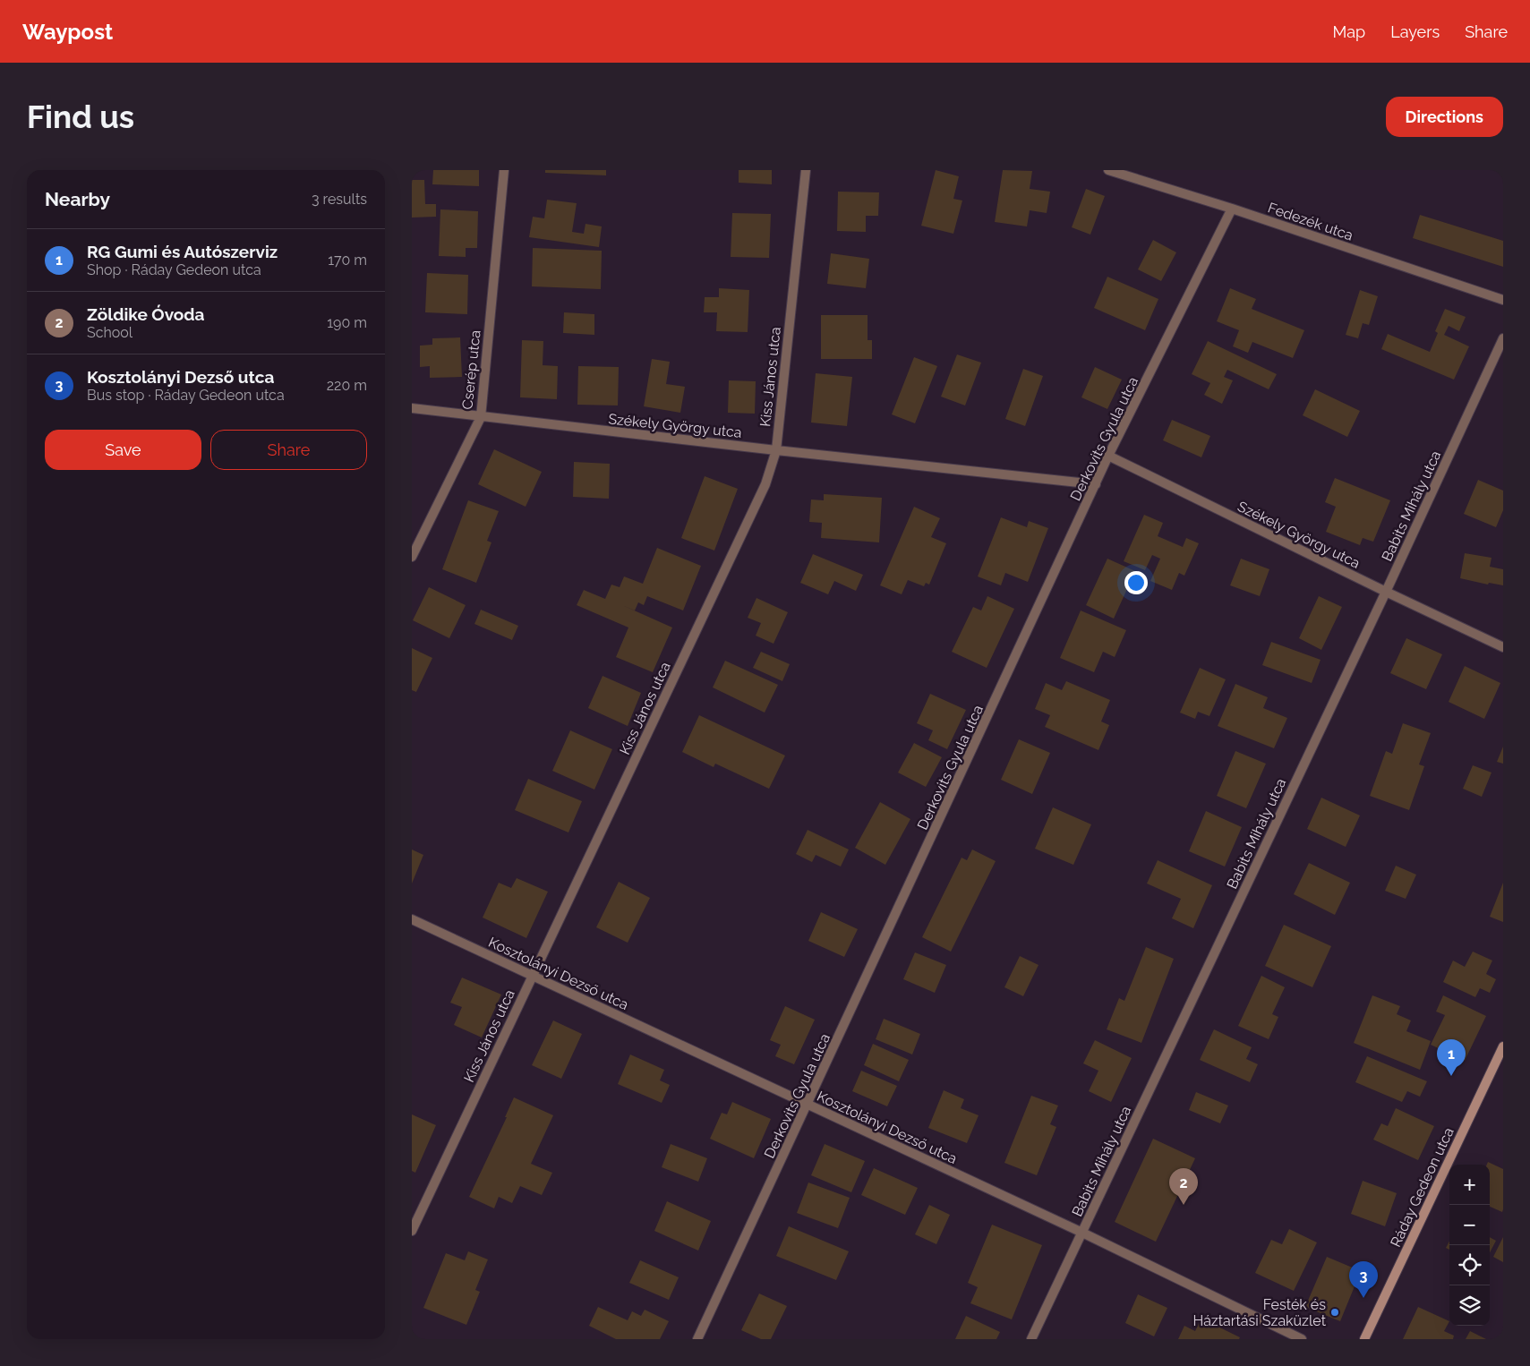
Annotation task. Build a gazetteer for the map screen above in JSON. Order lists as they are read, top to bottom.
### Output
{
  "streets": {
    "main road": ["Ráday Gedeon utca"],
    "street": [
      "Fedezék utca",
      "Cserép utca",
      "Kiss János utca",
      "Székely György utca",
      "Derkovits Gyula utca",
      "Babits Mihály utca",
      "Kosztolányi Dezső utca"
    ]
  },
  "crossings": [
    ["Fedezék utca", "Derkovits Gyula utca"],
    ["Cserép utca", "Székely György utca"],
    ["Kiss János utca", "Székely György utca"],
    ["Kiss János utca", "Kosztolányi Dezső utca"],
    ["Székely György utca", "Derkovits Gyula utca"],
    ["Székely György utca", "Babits Mihály utca"],
    ["Derkovits Gyula utca", "Kosztolányi Dezső utca"],
    ["Babits Mihály utca", "Kosztolányi Dezső utca"]
  ],
  "places": ["Festék és Háztartási Szaküzlet"],
  "page": {
    "header": "Waypost",
    "nav": ["Map", "Layers", "Share"],
    "buttons": [
      "Directions",
      ["Save", "Share"]
    ],
    "title": "Find us",
    "heading": ["Nearby", "3 results"],
    "list": [
      {
        "mark": "1",
        "name": "RG Gumi és Autószerviz",
        "note": "Shop · Ráday Gedeon utca",
        "value": "170 m"
      },
      {
        "mark": "2",
        "name": "Zöldike Óvoda",
        "note": "School",
        "value": "190 m"
      },
      {
        "mark": "3",
        "name": "Kosztolányi Dezső utca",
        "note": "Bus stop · Ráday Gedeon utca",
        "value": "220 m"
      }
    ],
    "pins": ["1", "2", "3"],
    "map_buttons": ["+", "−"]
  }
}
